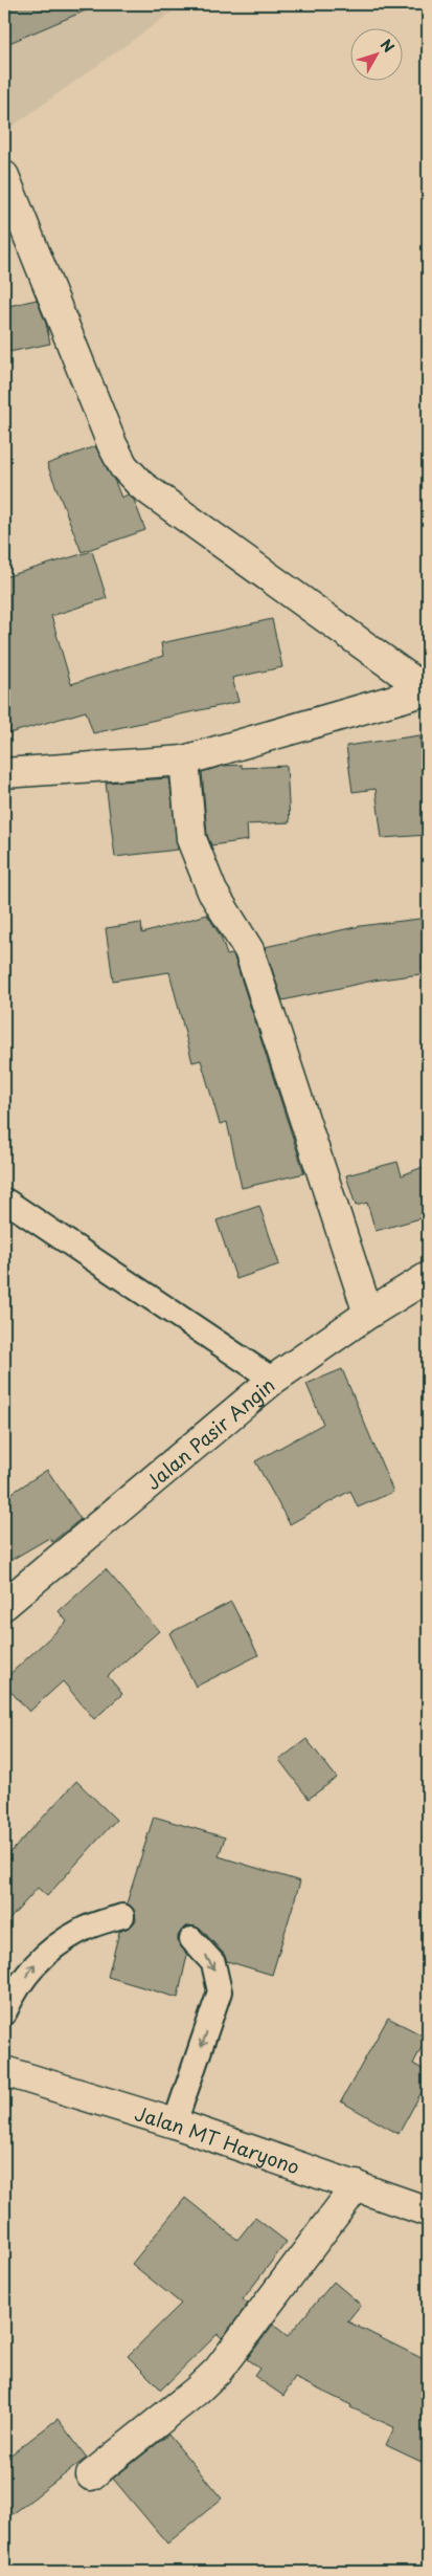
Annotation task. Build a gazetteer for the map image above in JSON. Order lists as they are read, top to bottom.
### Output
{
  "streets": {
    "street": ["Jalan Pasir Angin", "Jalan MT Haryono"]
  },
  "north": "top right"
}
